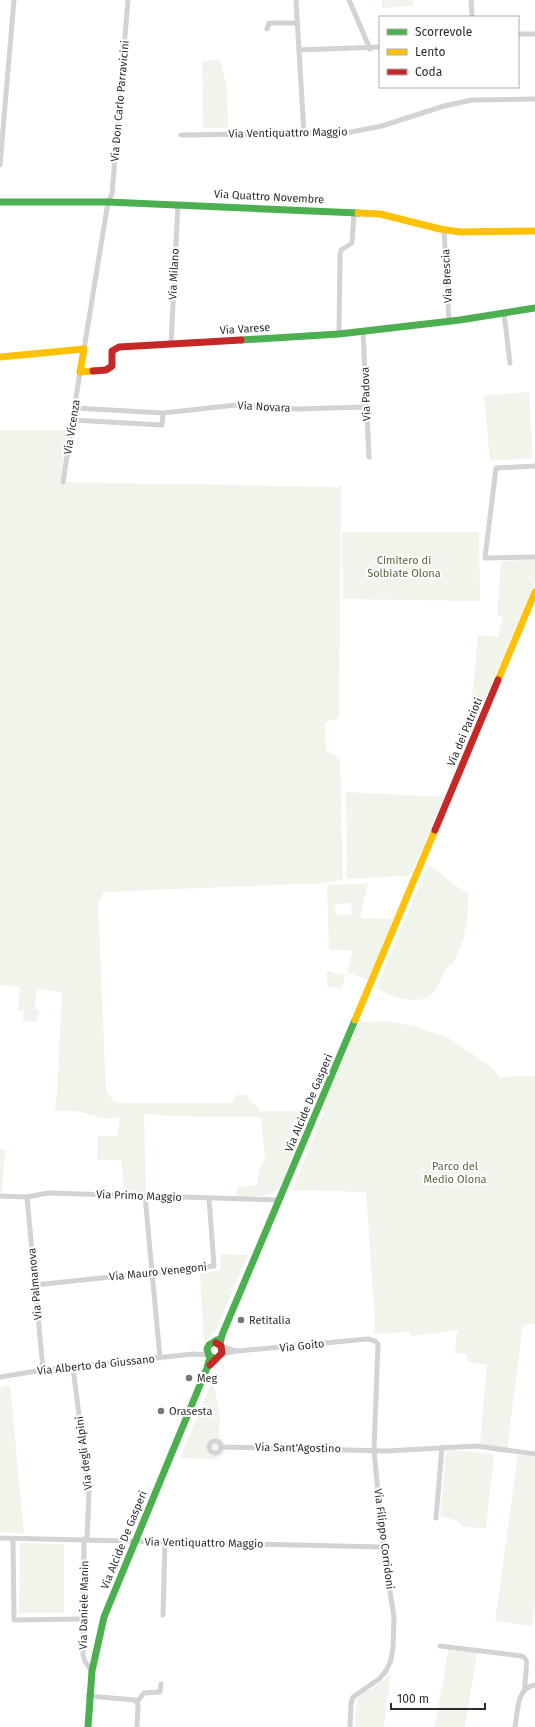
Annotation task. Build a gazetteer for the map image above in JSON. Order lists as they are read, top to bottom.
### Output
{
  "streets": {
    "street": [
      "Via Don Carlo Parravicini",
      "Via Ventiquattro Maggio",
      "Via Quattro Novembre",
      "Via Milano",
      "Via Brescia",
      "Via Varese",
      "Via Padova",
      "Via Novara",
      "Via Vicenza",
      "Via dei Patrioti",
      "Via Alcide De Gasperi",
      "Via Primo Maggio",
      "Via Mauro Venegoni",
      "Via Palmanova",
      "Via Goito",
      "Via Alberto da Giussano",
      "Via Sant'Agostino",
      "Via degli Alpini",
      "Via Filippo Corridoni",
      "Via Daniele Manin"
    ]
  },
  "crossings": [
    ["Via Don Carlo Parravicini", "Via Quattro Novembre"],
    ["Via Ventiquattro Maggio", "Via Alcide De Gasperi"],
    ["Via Ventiquattro Maggio", "Via degli Alpini"],
    ["Via Ventiquattro Maggio", "Via Filippo Corridoni"],
    ["Via Ventiquattro Maggio", "Via Daniele Manin"],
    ["Via Quattro Novembre", "Via Milano"],
    ["Via Quattro Novembre", "Via Brescia"],
    ["Via Milano", "Via Varese"],
    ["Via Brescia", "Via Varese"],
    ["Via Varese", "Via Padova"],
    ["Via Varese", "Via Vicenza"],
    ["Via Padova", "Via Novara"],
    ["Via Novara", "Via Vicenza"],
    ["Via dei Patrioti", "Via Alcide De Gasperi"],
    ["Via Alcide De Gasperi", "Via Primo Maggio"],
    ["Via Alcide De Gasperi", "Via Goito"],
    ["Via Alcide De Gasperi", "Via Alberto da Giussano"],
    ["Via Alcide De Gasperi", "Via Daniele Manin"],
    ["Via Primo Maggio", "Via Mauro Venegoni"],
    ["Via Primo Maggio", "Via Palmanova"],
    ["Via Mauro Venegoni", "Via Palmanova"],
    ["Via Palmanova", "Via Alberto da Giussano"],
    ["Via Goito", "Via Filippo Corridoni"],
    ["Via Alberto da Giussano", "Via degli Alpini"],
    ["Via Sant'Agostino", "Via Filippo Corridoni"],
    ["Via degli Alpini", "Via Daniele Manin"]
  ],
  "parks": ["Cimitero di Solbiate Olona", "Parco del Medio Olona"],
  "places": ["Retitalia", "Meg", "Orasesta"],
  "legend": ["Scorrevole", "Lento", "Coda"],
  "scale_bar": "100 m"
}
